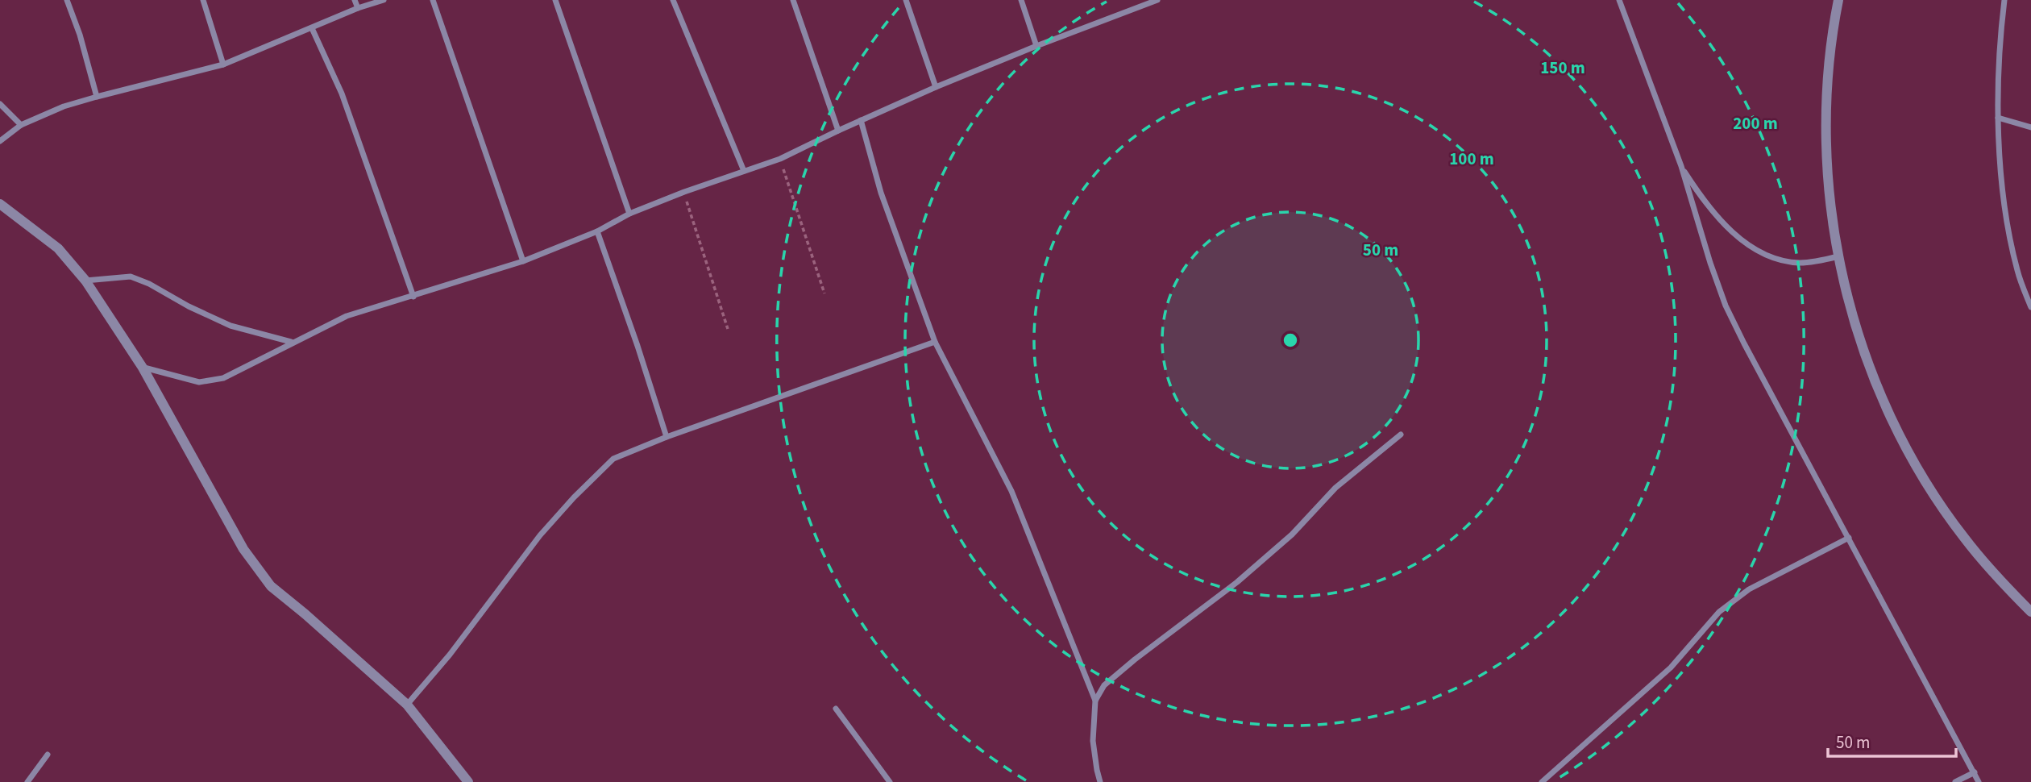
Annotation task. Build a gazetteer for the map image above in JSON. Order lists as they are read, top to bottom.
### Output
{
  "scale_bar": "50 m",
  "rings": [
    "150 m",
    "200 m",
    "100 m",
    "50 m"
  ]
}
